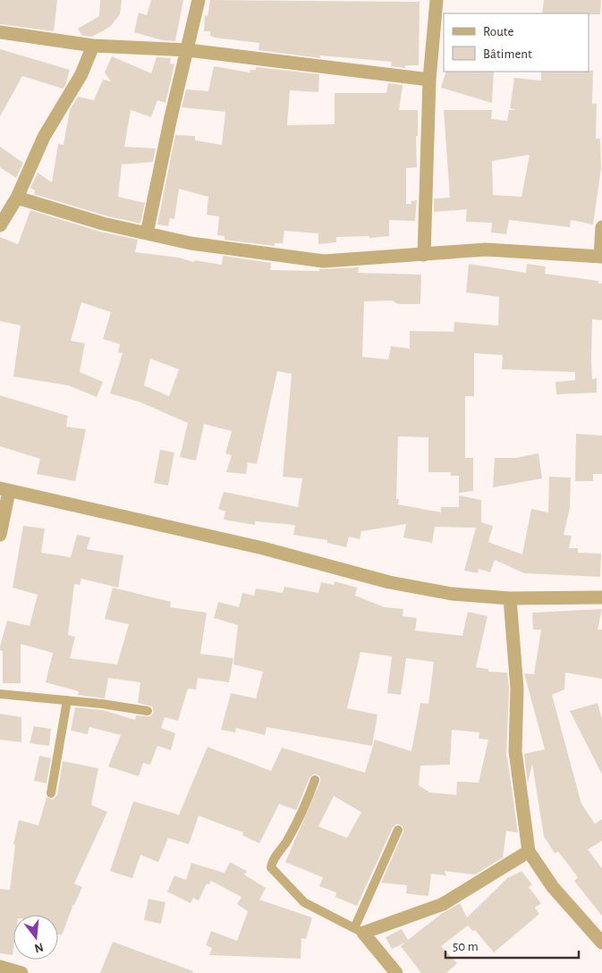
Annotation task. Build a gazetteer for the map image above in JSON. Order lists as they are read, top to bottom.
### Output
{
  "legend": ["Route", "Bâtiment"],
  "scale_bar": "50 m",
  "north": "bottom"
}
